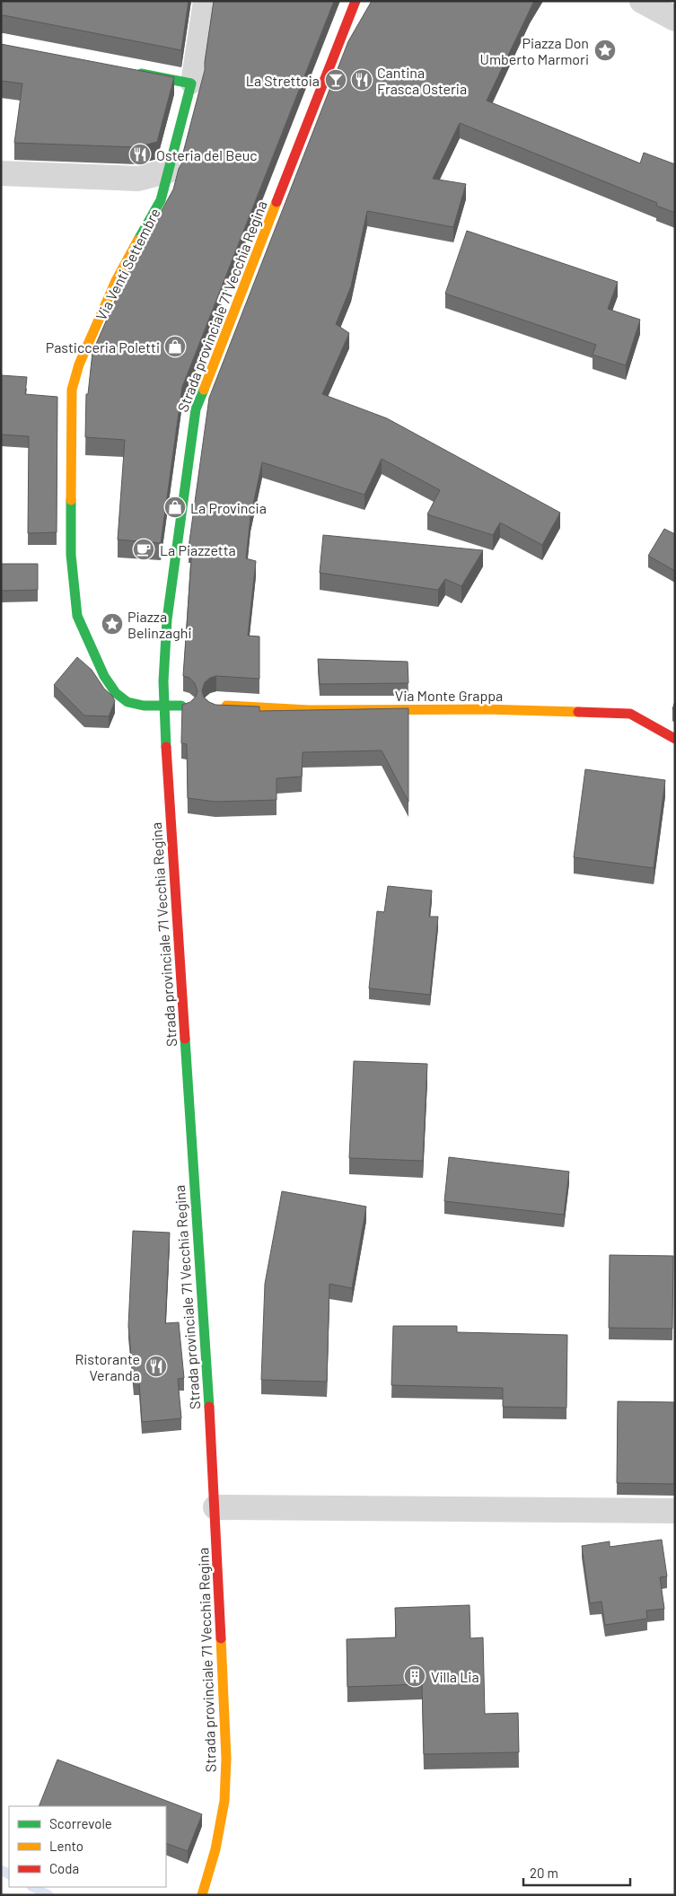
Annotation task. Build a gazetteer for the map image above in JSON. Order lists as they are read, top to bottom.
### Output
{
  "streets": {
    "street": ["Via Venti Settembre", "Strada provinciale 71 Vecchia Regina", "Via Monte Grappa"]
  },
  "crossings": [
    ["Via Venti Settembre", "Strada provinciale 71 Vecchia Regina"]
  ],
  "places": {
    "place": ["Piazza Don Umberto Marmori", "Piazza Belinzaghi"],
    "bar": ["La Strettoia"],
    "restaurant": ["Cantina Frasca Osteria", "Osteria del Beuc", "Ristorante Veranda"],
    "shop": ["Pasticceria Poletti", "La Provincia"],
    "cafe": ["La Piazzetta"],
    "building": ["Villa Lia"]
  },
  "legend": ["Scorrevole", "Lento", "Coda"],
  "scale_bar": "20 m"
}
